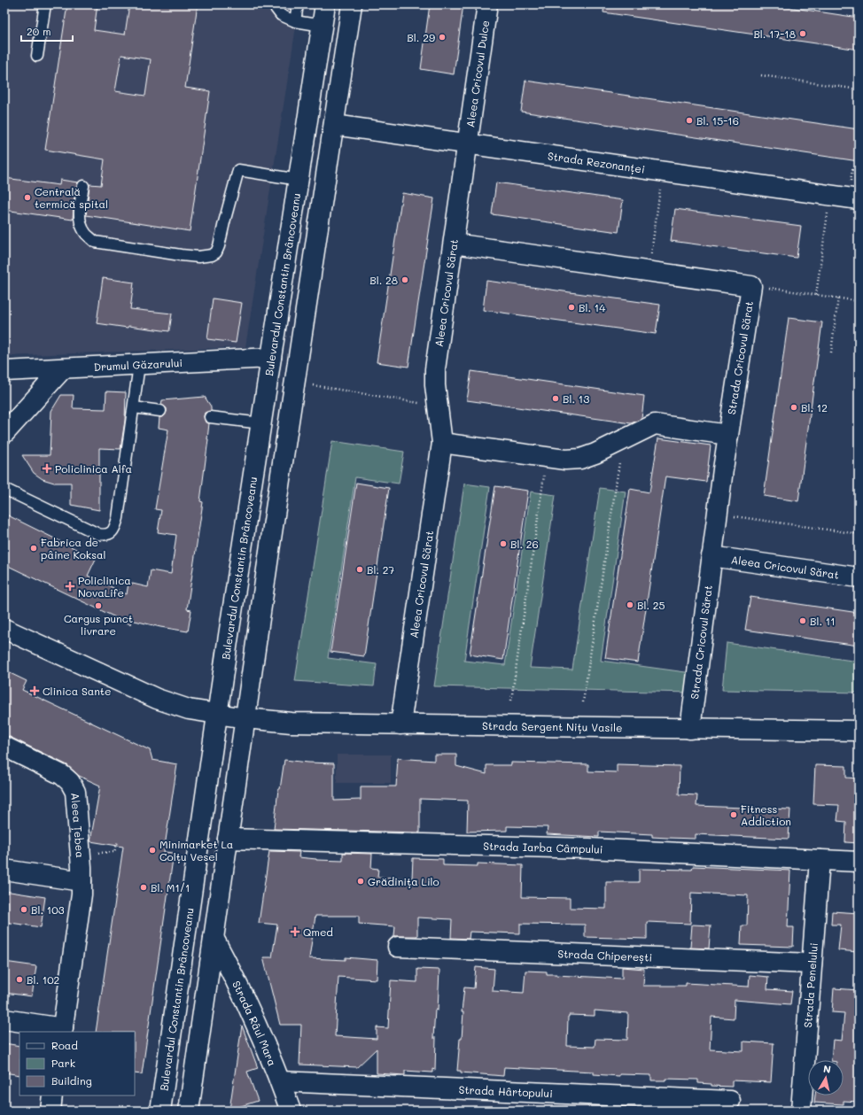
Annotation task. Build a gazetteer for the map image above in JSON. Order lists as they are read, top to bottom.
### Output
{
  "streets": {
    "street": [
      "Aleea Cricovul Dulce",
      "Strada Rezonanței",
      "Bulevardul Constantin Brâncoveanu",
      "Aleea Cricovul Sărat",
      "Strada Cricovul Sărat",
      "Drumul Găzarului",
      "Strada Sergent Nițu Vasile",
      "Aleea Țebea",
      "Strada Iarba Câmpului",
      "Strada Chiperești",
      "Strada Penelului",
      "Strada Râul Mara",
      "Strada Hârtopului"
    ]
  },
  "crossings": [
    ["Aleea Cricovul Dulce", "Strada Rezonanței"],
    ["Aleea Cricovul Dulce", "Aleea Cricovul Sărat"],
    ["Strada Rezonanței", "Aleea Cricovul Sărat"],
    ["Bulevardul Constantin Brâncoveanu", "Drumul Găzarului"],
    ["Bulevardul Constantin Brâncoveanu", "Strada Sergent Nițu Vasile"],
    ["Aleea Cricovul Sărat", "Strada Cricovul Sărat"],
    ["Aleea Cricovul Sărat", "Strada Sergent Nițu Vasile"],
    ["Strada Cricovul Sărat", "Strada Sergent Nițu Vasile"],
    ["Strada Iarba Câmpului", "Strada Penelului"],
    ["Strada Chiperești", "Strada Penelului"],
    ["Strada Râul Mara", "Strada Hârtopului"]
  ],
  "places": {
    "other": [
      "Bl. 17-18",
      "Bl. 29",
      "Bl. 15-16",
      "Centrală termică spital",
      "Bl. 28",
      "Bl. 14",
      "Bl. 13",
      "Bl. 12",
      "Bl. 26",
      "Fabrica de pâine Koksal",
      "Bl. 27",
      "Bl. 25",
      "Cargus punct livrare",
      "Bl. 11",
      "Fitness Addiction",
      "Minimarket La Colțu Vesel",
      "Grădinița Lilo",
      "Bl. M1/1",
      "Bl. 103",
      "Bl. 102"
    ],
    "health": [
      "Policlinica Alfa",
      "Policlinica NovaLife",
      "Clinica Sante",
      "Qmed"
    ]
  },
  "legend": ["Road", "Park", "Building"],
  "scale_bar": "20 m",
  "north": "top"
}
